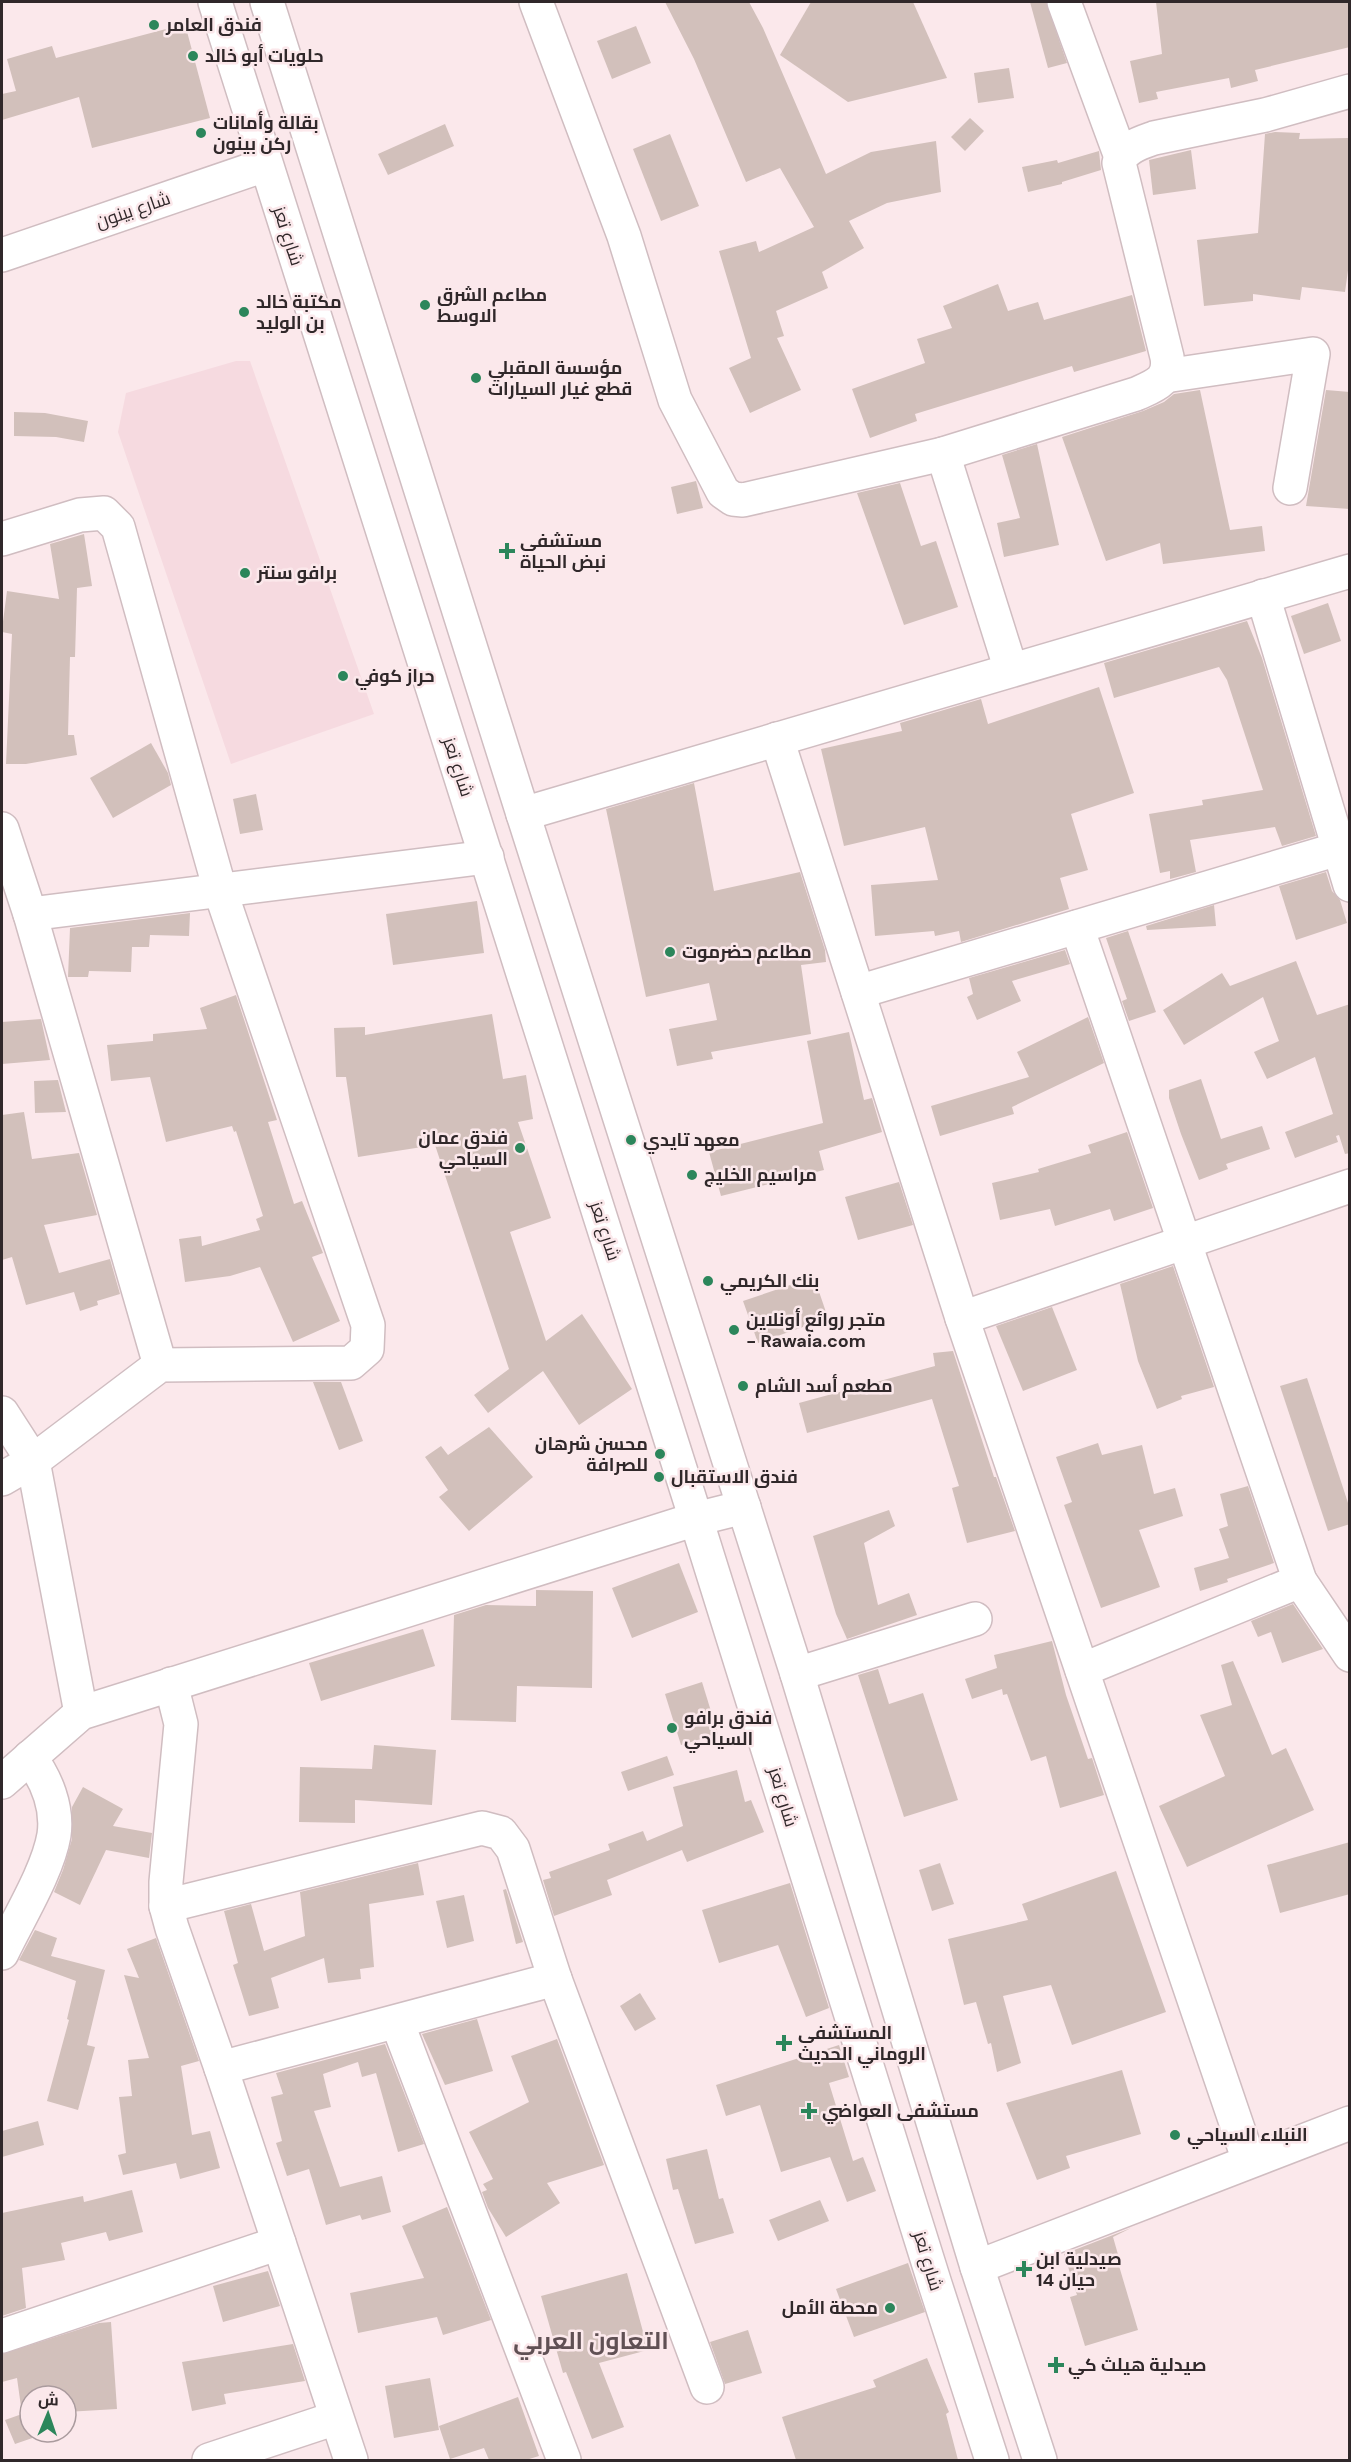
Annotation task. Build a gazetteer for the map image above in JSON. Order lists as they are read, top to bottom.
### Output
{
  "streets": {
    "main road": ["شارع بينون", "شارع تعز"]
  },
  "crossings": [
    ["شارع بينون", "شارع تعز"]
  ],
  "districts": ["التعاون العربي"],
  "places": {
    "other": [
      "فندق العامر",
      "حلويات أبو خالد",
      "بقالة وأمانات ركن بينون",
      "مطاعم الشرق الاوسط",
      "مكتبة خالد بن الوليد",
      "مؤسسة المقبلي قطع غيار السيارات",
      "برافو سنتر",
      "حراز كوفي",
      "مطاعم حضرموت",
      "معهد تايدي",
      "فندق عمان السياحي",
      "مراسيم الخليج",
      "بنك الكريمي",
      "متجر روائع أونلاين - Rawaia.com",
      "مطعم أسد الشام",
      "محسن شرهان للصرافة",
      "فندق الاستقبال",
      "فندق برافو السياحي",
      "النبلاء السياحي",
      "محطة الأمل"
    ],
    "health": [
      "مستشفى نبض الحياة",
      "المستشفى الروماني الحديث",
      "مستشفى العواضي",
      "صيدلية ابن حيان 14",
      "صيدلية هيلث كي"
    ]
  },
  "north": "top"
}
